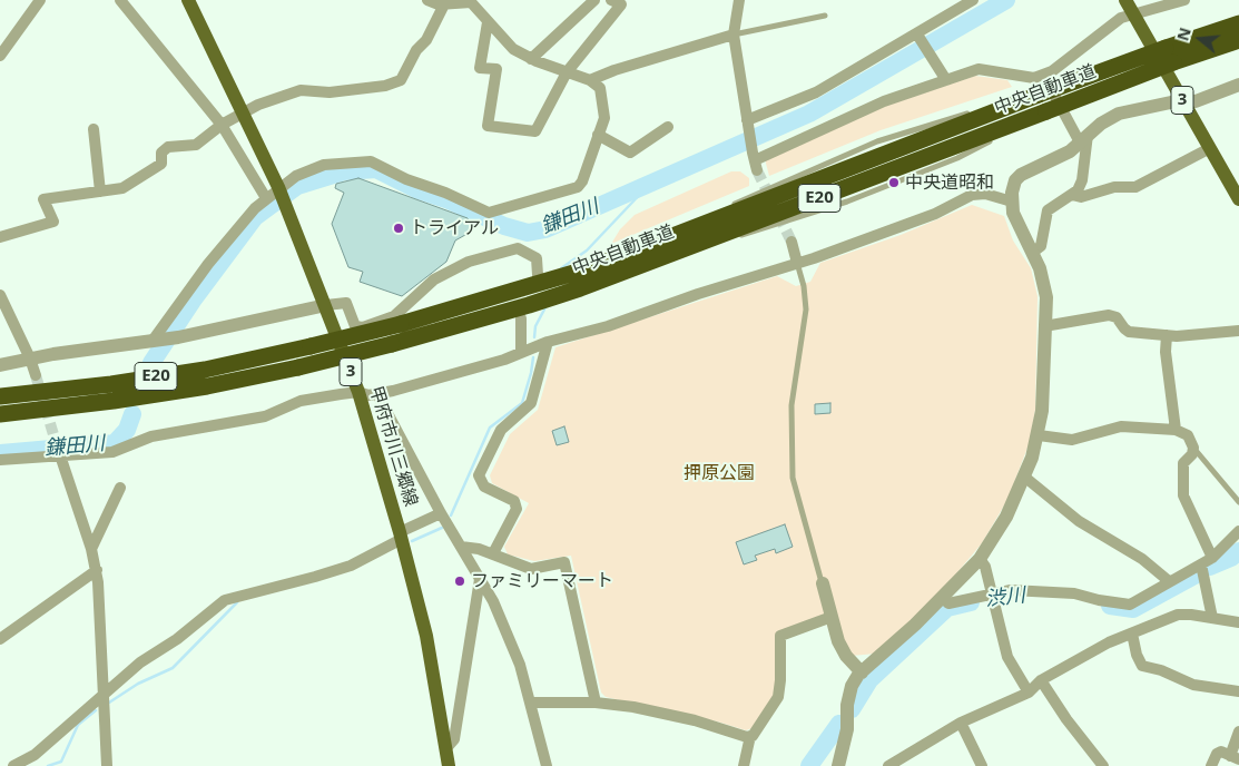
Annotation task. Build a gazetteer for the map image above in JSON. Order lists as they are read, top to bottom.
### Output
{
  "streets": {
    "highway": ["中央自動車道", "E20"],
    "main road": ["3", "甲府市川三郷線"]
  },
  "water": ["鎌田川", "渋川"],
  "parks": ["押原公園"],
  "places": ["中央道昭和", "トライアル", "ファミリーマート"],
  "north": "left"
}
